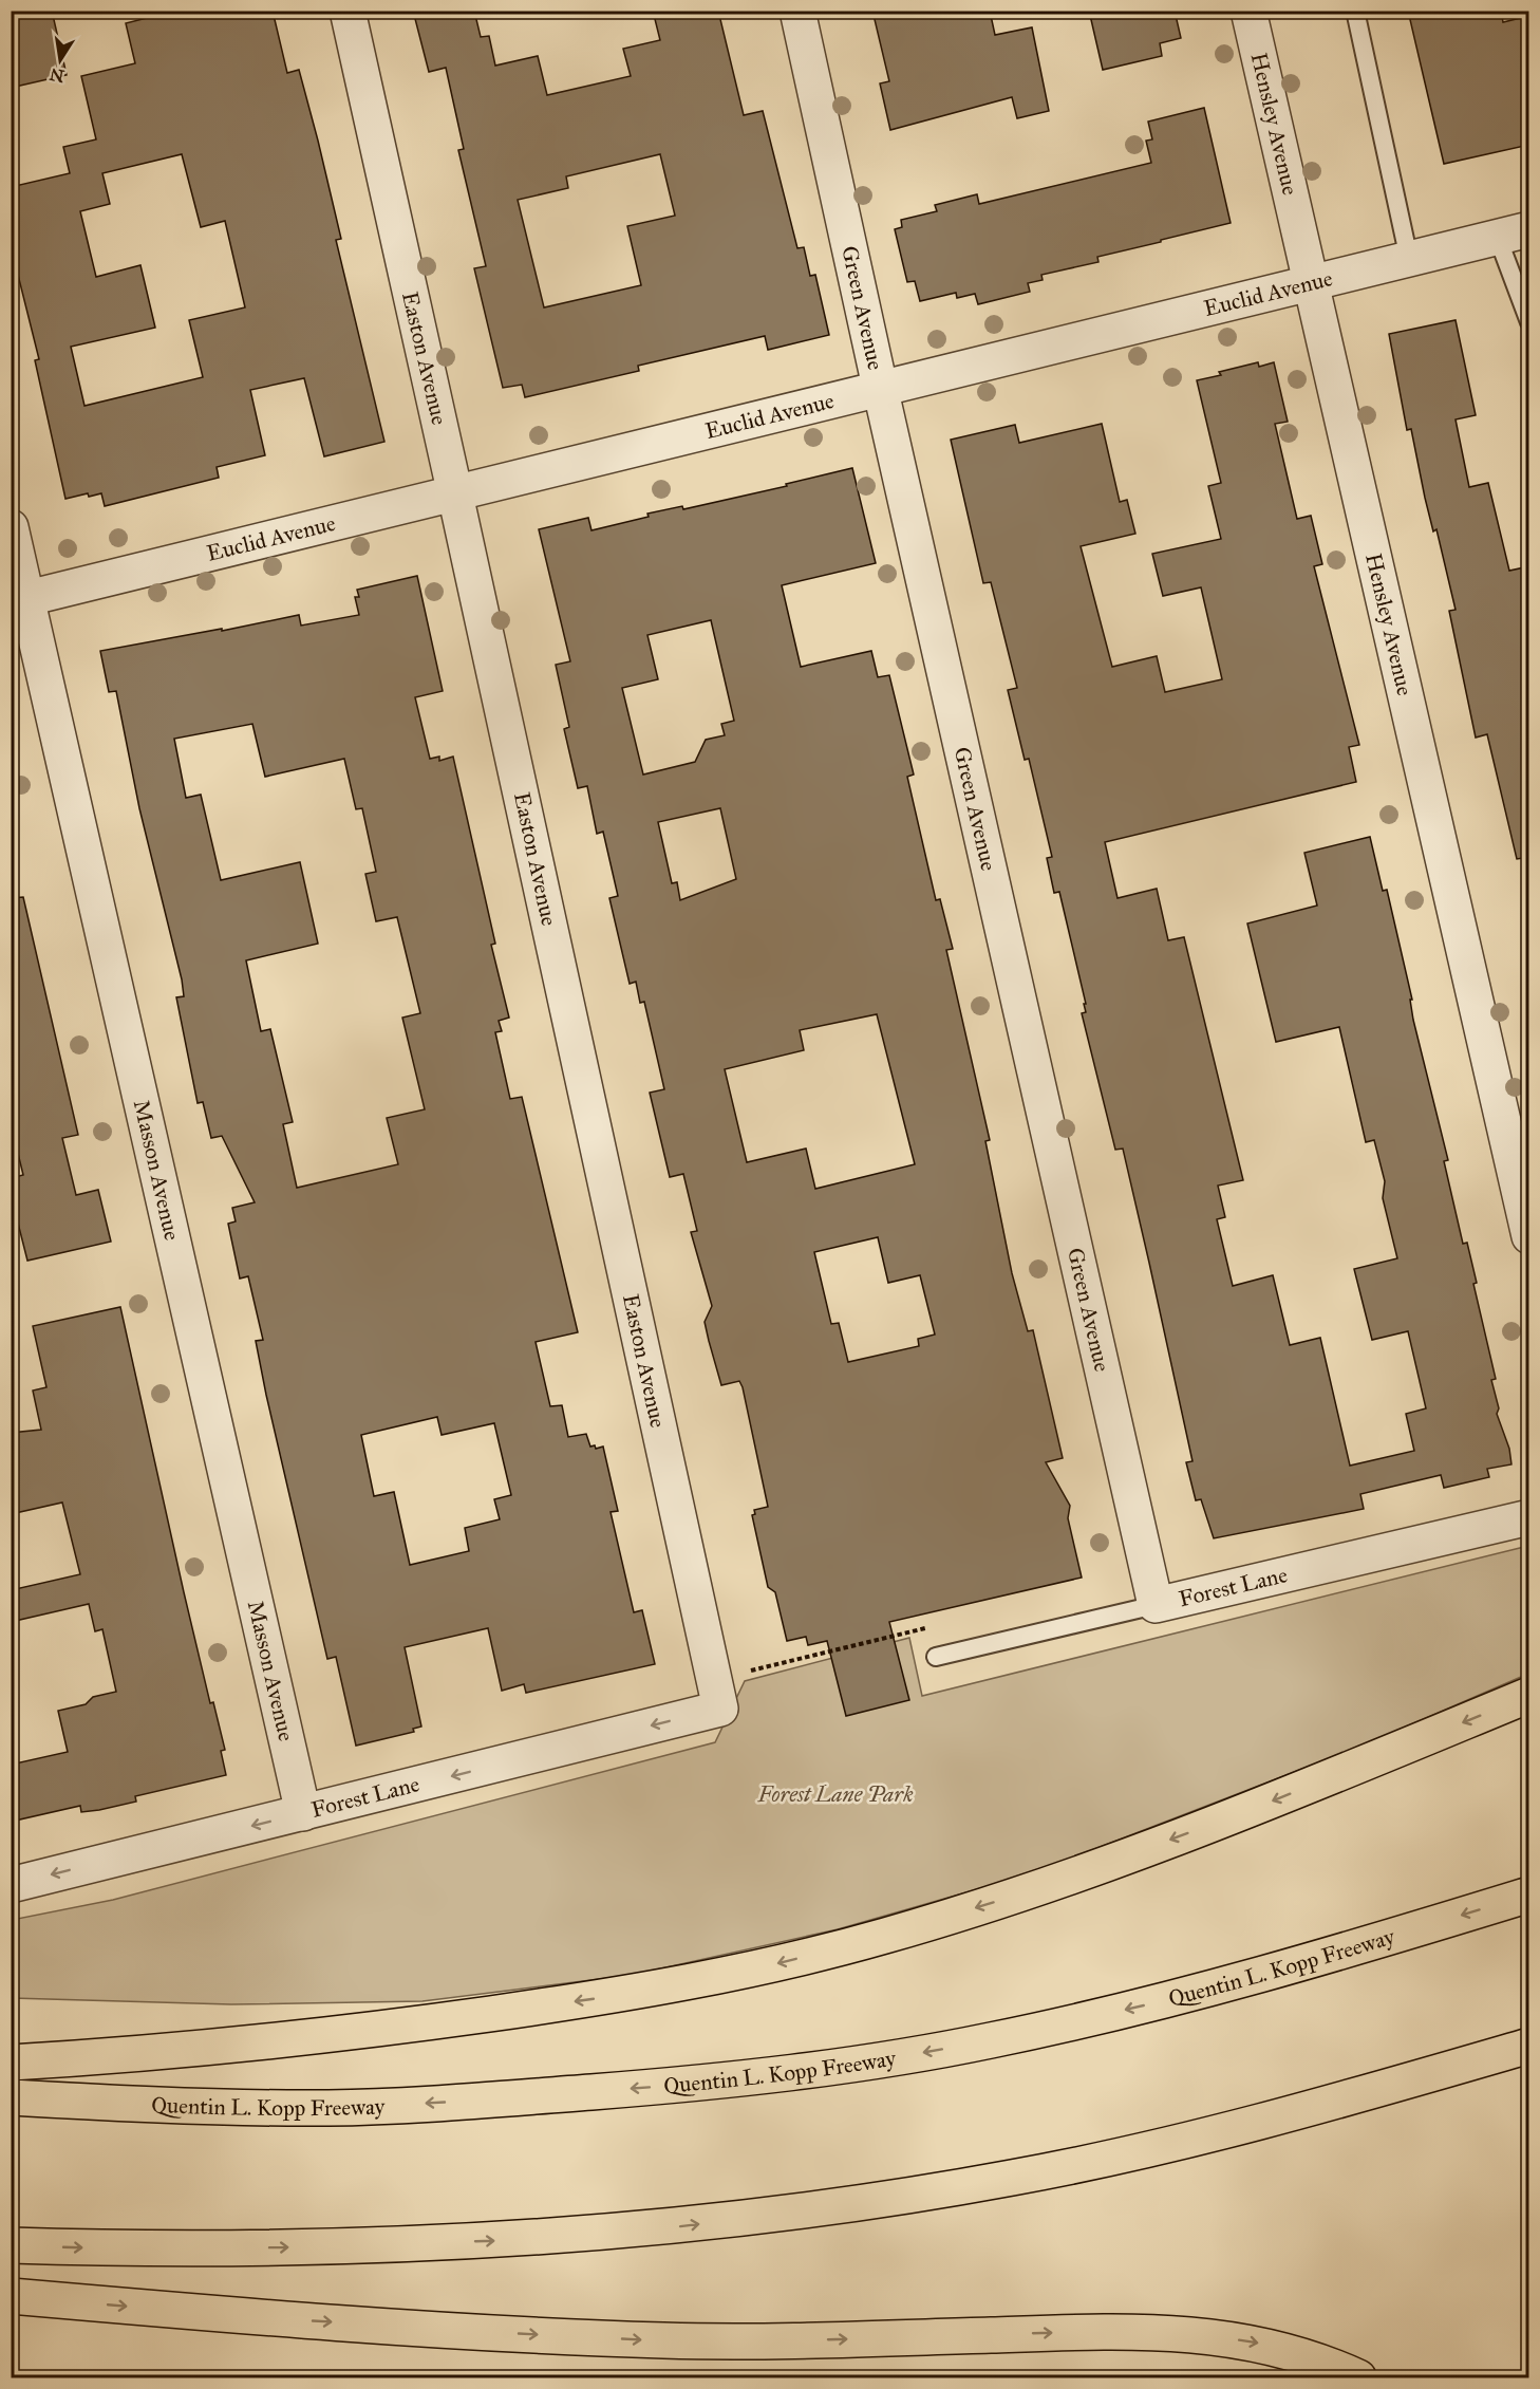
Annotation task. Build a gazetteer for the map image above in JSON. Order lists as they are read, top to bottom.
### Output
{
  "streets": {
    "highway": ["Quentin L. Kopp Freeway"],
    "street": [
      "Hensley Avenue",
      "Euclid Avenue",
      "Green Avenue",
      "Easton Avenue",
      "Masson Avenue",
      "Forest Lane"
    ]
  },
  "crossings": [
    ["Hensley Avenue", "Euclid Avenue"],
    ["Euclid Avenue", "Green Avenue"],
    ["Euclid Avenue", "Easton Avenue"],
    ["Euclid Avenue", "Masson Avenue"],
    ["Green Avenue", "Forest Lane"],
    ["Easton Avenue", "Forest Lane"],
    ["Masson Avenue", "Forest Lane"]
  ],
  "one_way": ["Forest Lane"],
  "parks": ["Forest Lane Park"],
  "north": "bottom"
}
